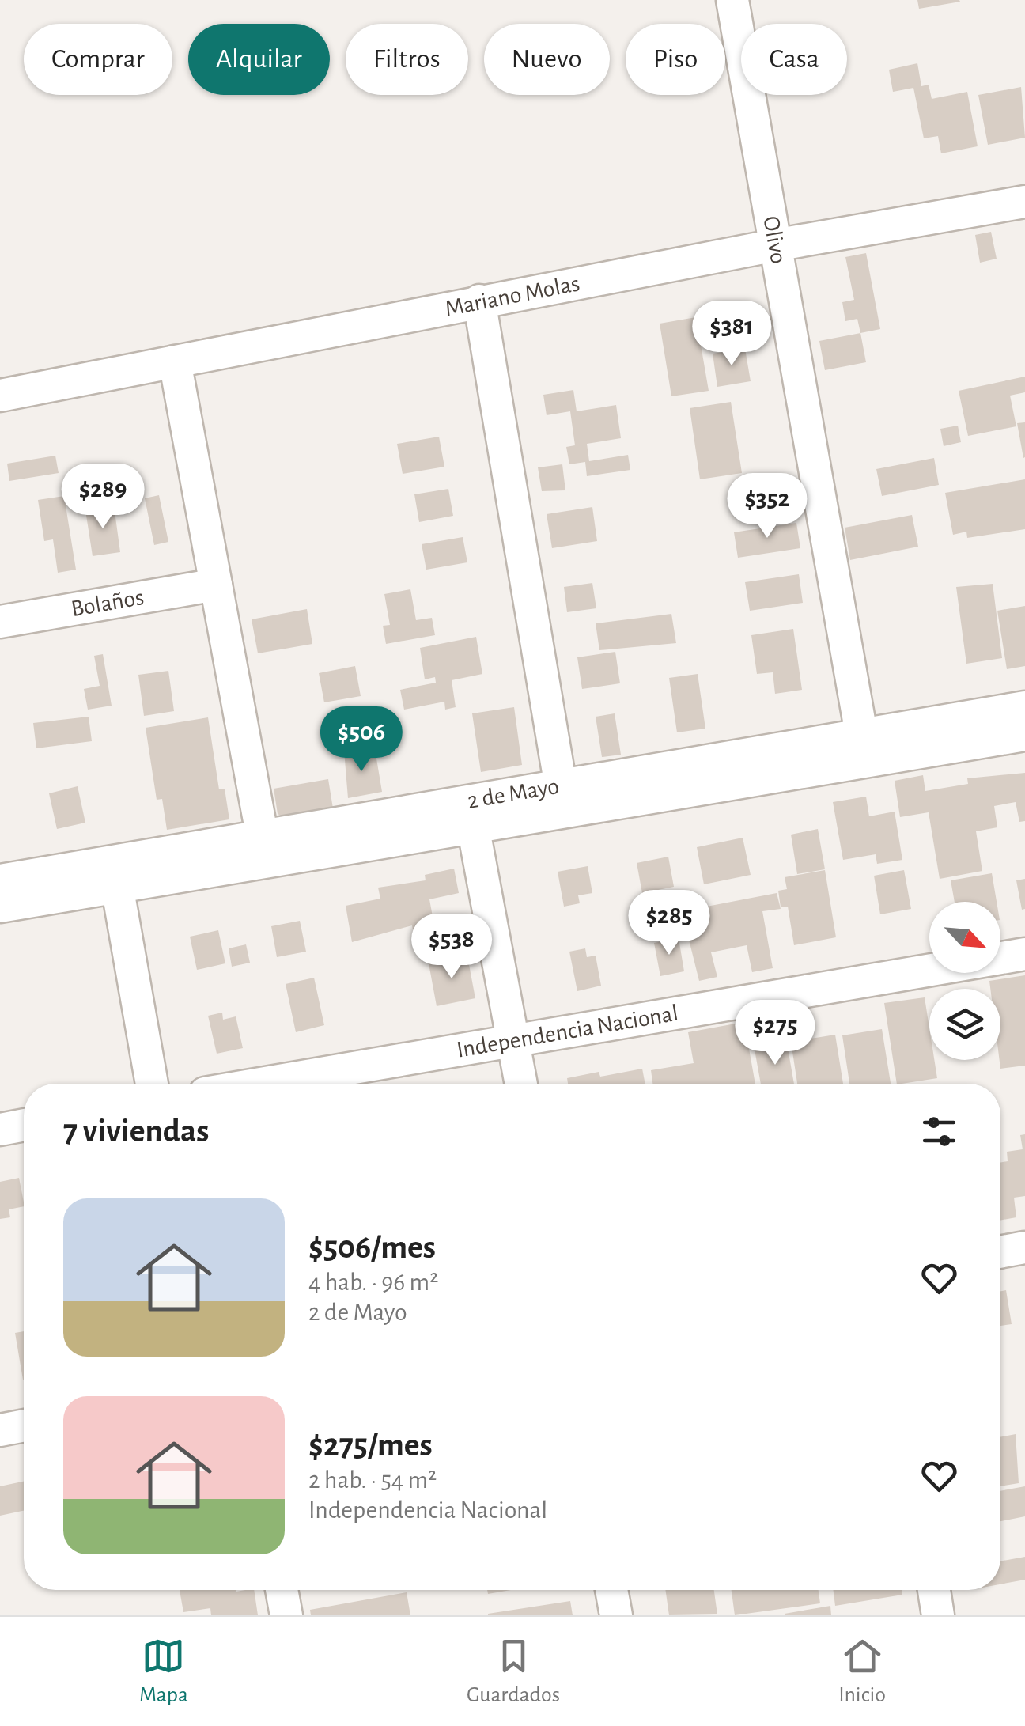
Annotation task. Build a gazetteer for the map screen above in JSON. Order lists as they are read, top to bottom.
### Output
{
  "streets": {
    "street": [
      "Olivo",
      "Mariano Molas",
      "Bolaños",
      "2 de Mayo",
      "Independencia Nacional"
    ]
  },
  "crossings": [
    ["Olivo", "Mariano Molas"],
    ["Olivo", "2 de Mayo"]
  ],
  "north": "bottom right",
  "page": {
    "chip": [
      "Comprar",
      "Alquilar",
      "Filtros",
      "Nuevo",
      "Piso",
      "Casa"
    ],
    "price": [
      "$381",
      "$289",
      "$352",
      "$506",
      "$285",
      "$538",
      "$275"
    ],
    "heading": "7 viviendas",
    "list": [
      {
        "name": "$506/mes",
        "note": "4 hab. · 96 m² · 2 de Mayo"
      },
      {
        "name": "$275/mes",
        "note": "2 hab. · 54 m² · Independencia Nacional"
      }
    ],
    "tabs": ["Mapa", "Guardados", "Inicio"]
  }
}
